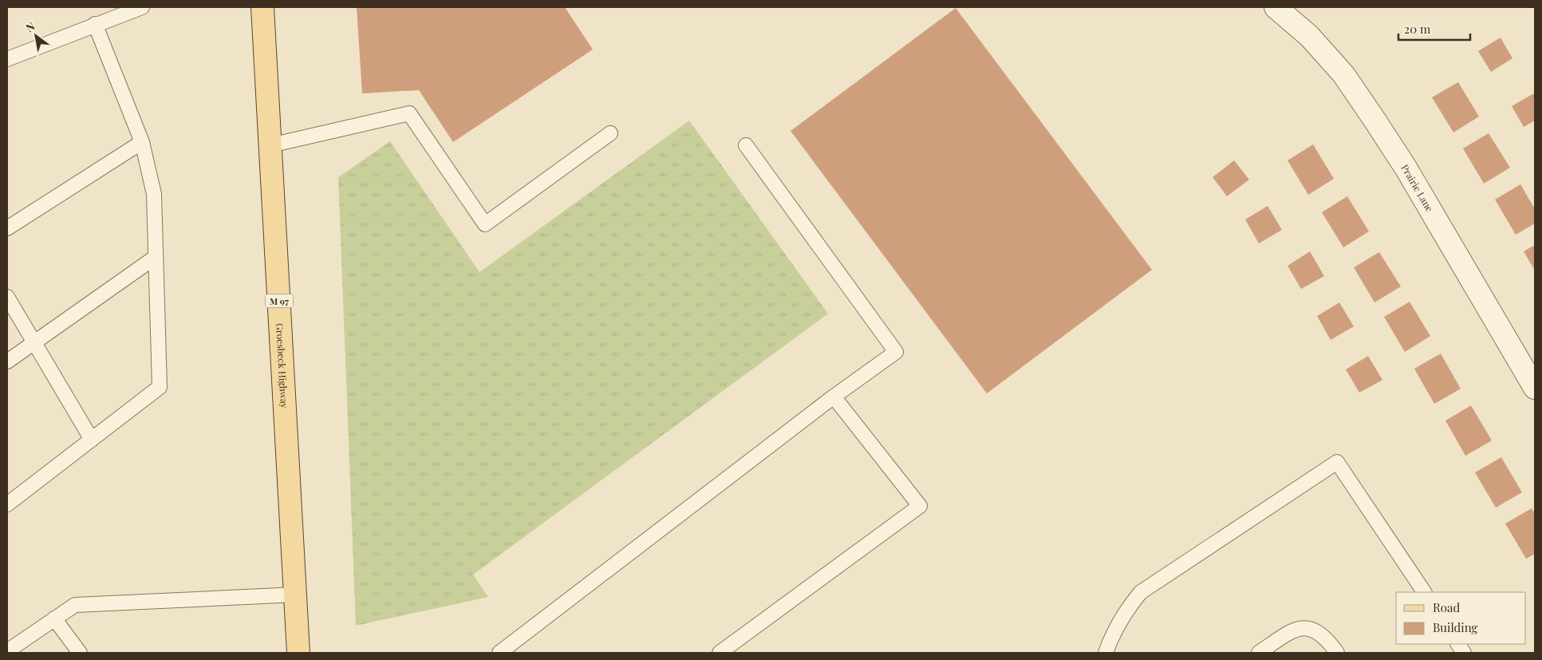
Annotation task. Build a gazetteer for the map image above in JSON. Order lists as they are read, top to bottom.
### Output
{
  "streets": {
    "main road": ["M 97", "Groesbeck Highway"],
    "street": ["Prairie Lane"]
  },
  "legend": ["Road", "Building"],
  "scale_bar": "20 m",
  "north": "top left"
}
